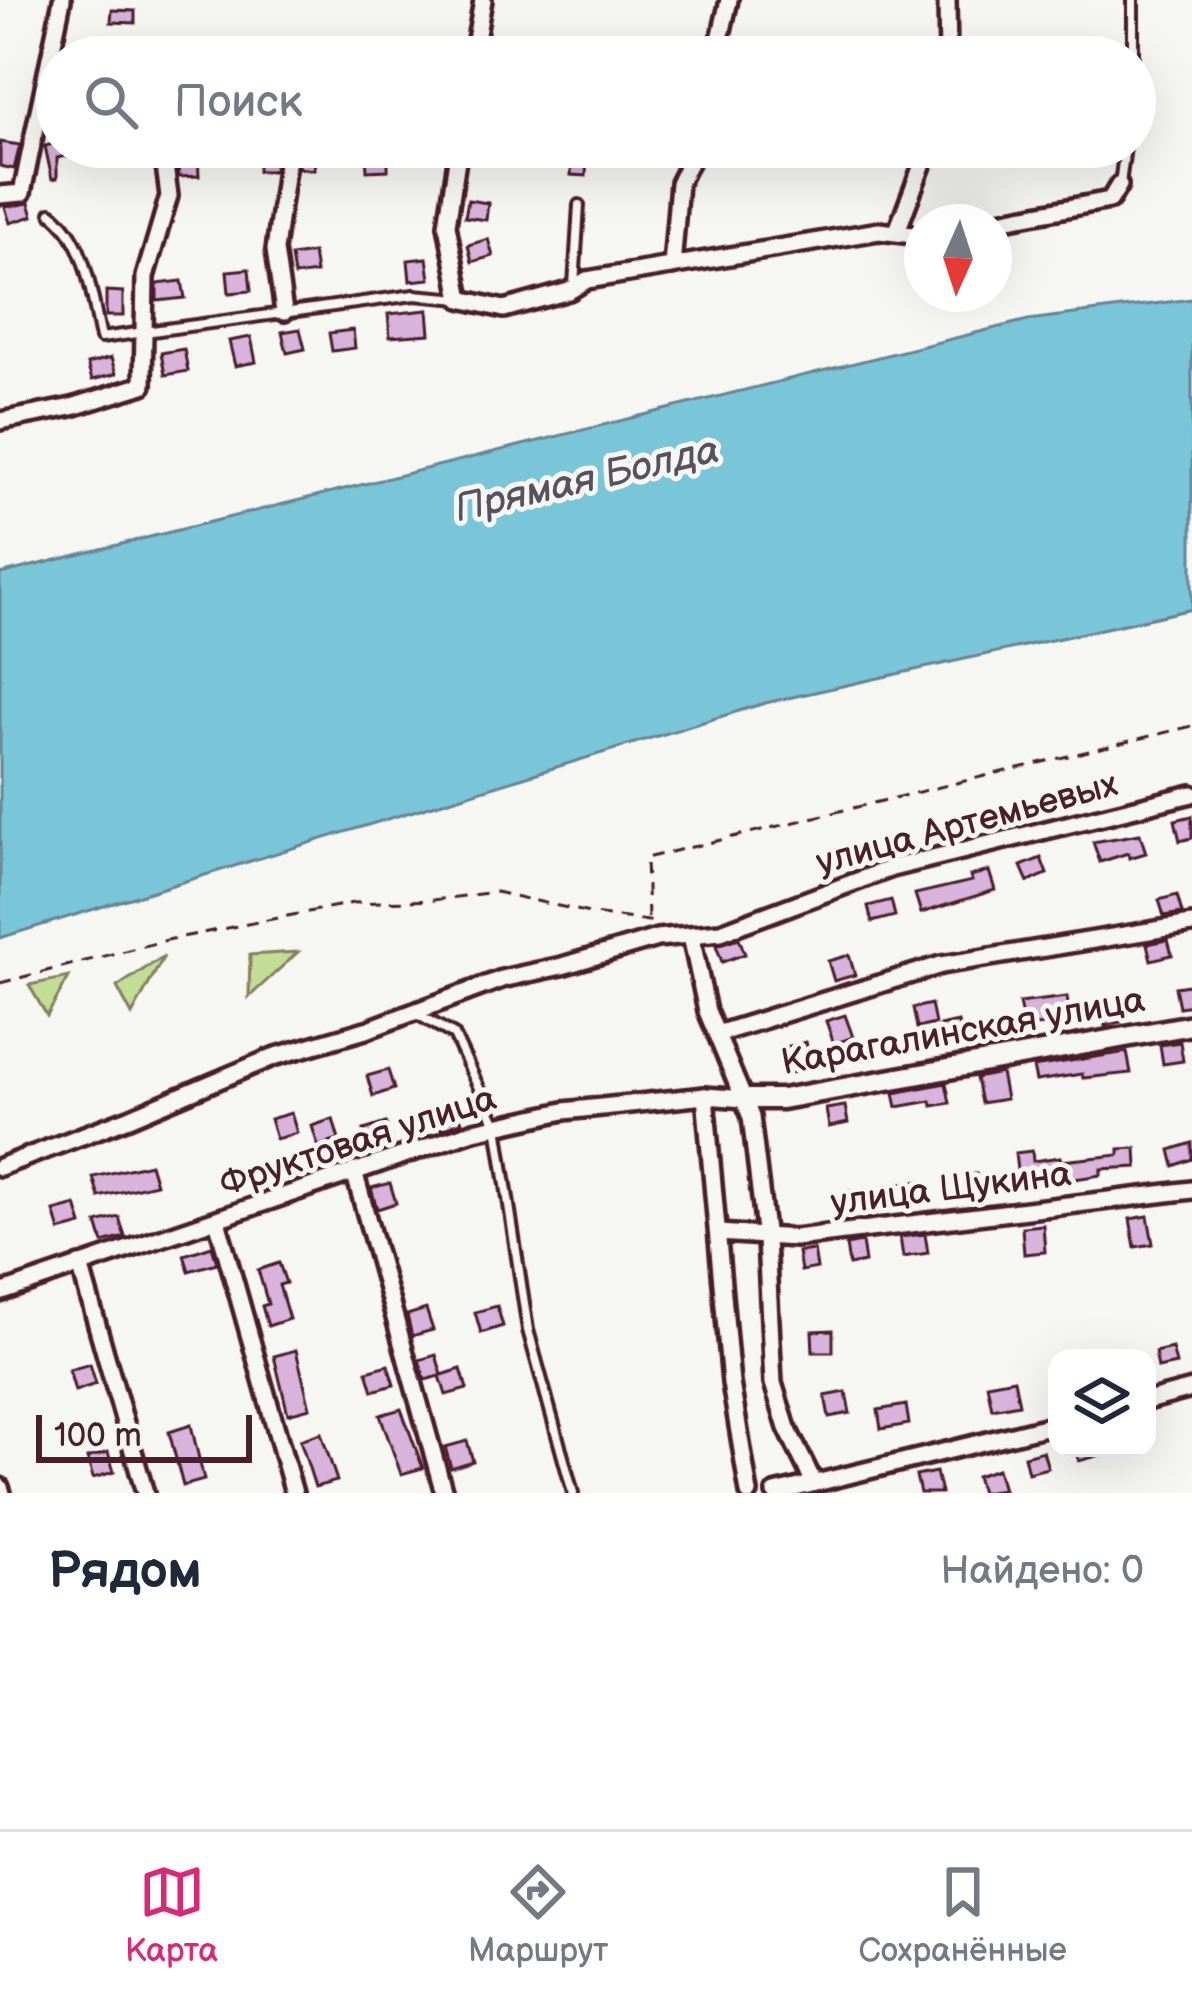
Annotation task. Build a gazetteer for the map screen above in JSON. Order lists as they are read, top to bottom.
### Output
{
  "streets": {
    "street": [
      "улица Артемьевых",
      "Карагалинская улица",
      "Фруктовая улица",
      "улица Щукина"
    ]
  },
  "crossings": [
    ["Карагалинская улица", "Фруктовая улица"]
  ],
  "water": ["Прямая Болда"],
  "scale_bar": "100 m",
  "north": "bottom",
  "page": {
    "search": "Поиск",
    "scale": "100 m",
    "heading": ["Рядом", "Найдено: 0"],
    "nav": ["Карта", "Маршрут", "Сохранённые"]
  }
}
